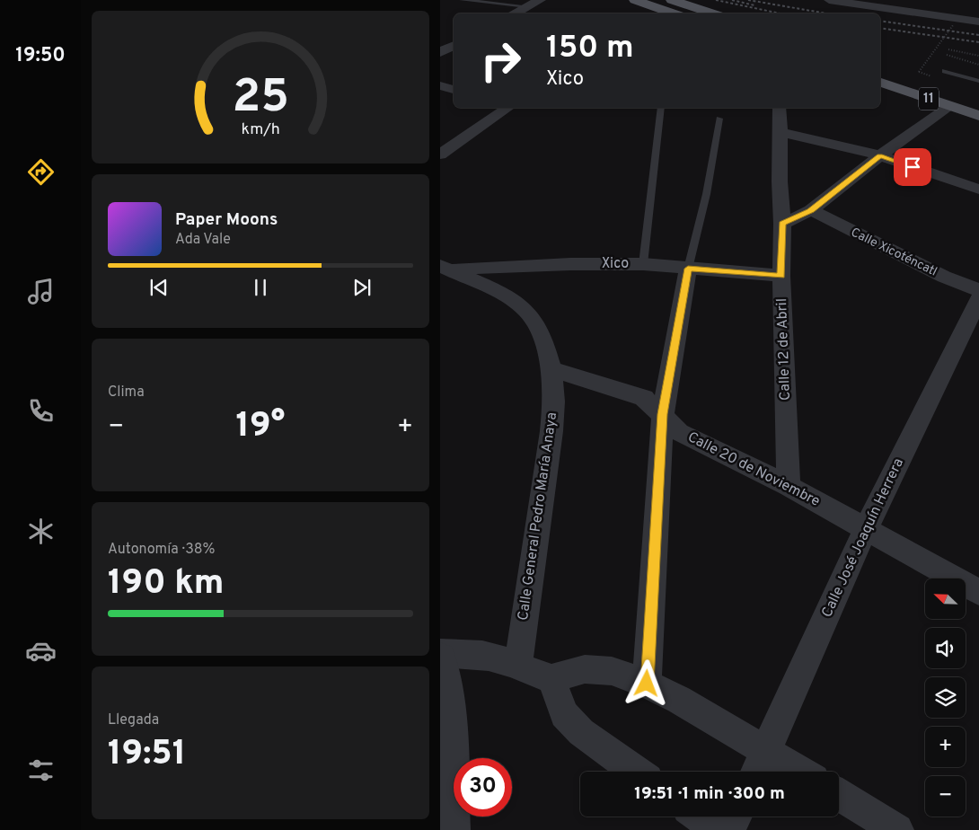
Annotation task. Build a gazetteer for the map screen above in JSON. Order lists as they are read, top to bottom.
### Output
{
  "streets": {
    "main road": ["11"],
    "street": [
      "Calle Xicoténcatl",
      "Xico",
      "Calle 12 de Abril",
      "Calle 20 de Noviembre",
      "Calle General Pedro María Anaya",
      "Calle José Joaquín Herrera"
    ]
  },
  "crossings": [
    ["Xico", "Calle 12 de Abril"],
    ["Calle 12 de Abril", "Calle 20 de Noviembre"],
    ["Calle 20 de Noviembre", "Calle General Pedro María Anaya"],
    ["Calle 20 de Noviembre", "Calle José Joaquín Herrera"]
  ],
  "north": "top left",
  "page": {
    "tabs": "19:50",
    "turn": ["150 m", "Xico"],
    "song": ["Paper Moons", "Ada Vale"],
    "tile": [
      "Clima",
      ["Autonomía · 38%", "190 km"],
      ["Llegada", "19:51"]
    ],
    "heat": ["−", "19°", "+"],
    "map_buttons": ["+", "−"],
    "limit": "30",
    "trip": "19:51 · 1 min · 300 m",
    "gauge": ["25", "km/h"]
  }
}
